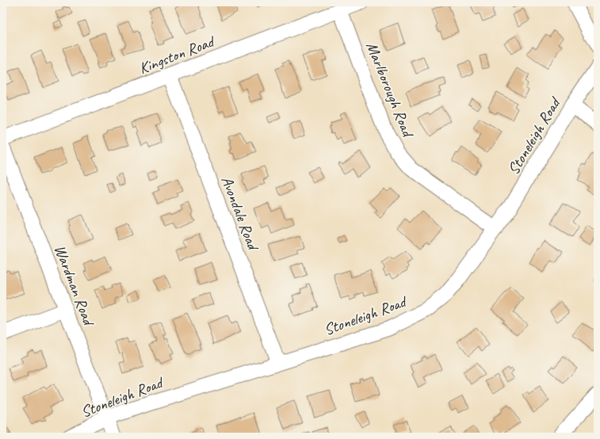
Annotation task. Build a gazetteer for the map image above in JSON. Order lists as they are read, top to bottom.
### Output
{
  "streets": {
    "street": [
      "Kingston Road",
      "Marlborough Road",
      "Stoneleigh Road",
      "Avondale Road",
      "Wardman Road"
    ]
  },
  "crossings": [
    ["Kingston Road", "Marlborough Road"],
    ["Kingston Road", "Avondale Road"],
    ["Marlborough Road", "Stoneleigh Road"],
    ["Stoneleigh Road", "Avondale Road"],
    ["Stoneleigh Road", "Wardman Road"]
  ]
}
